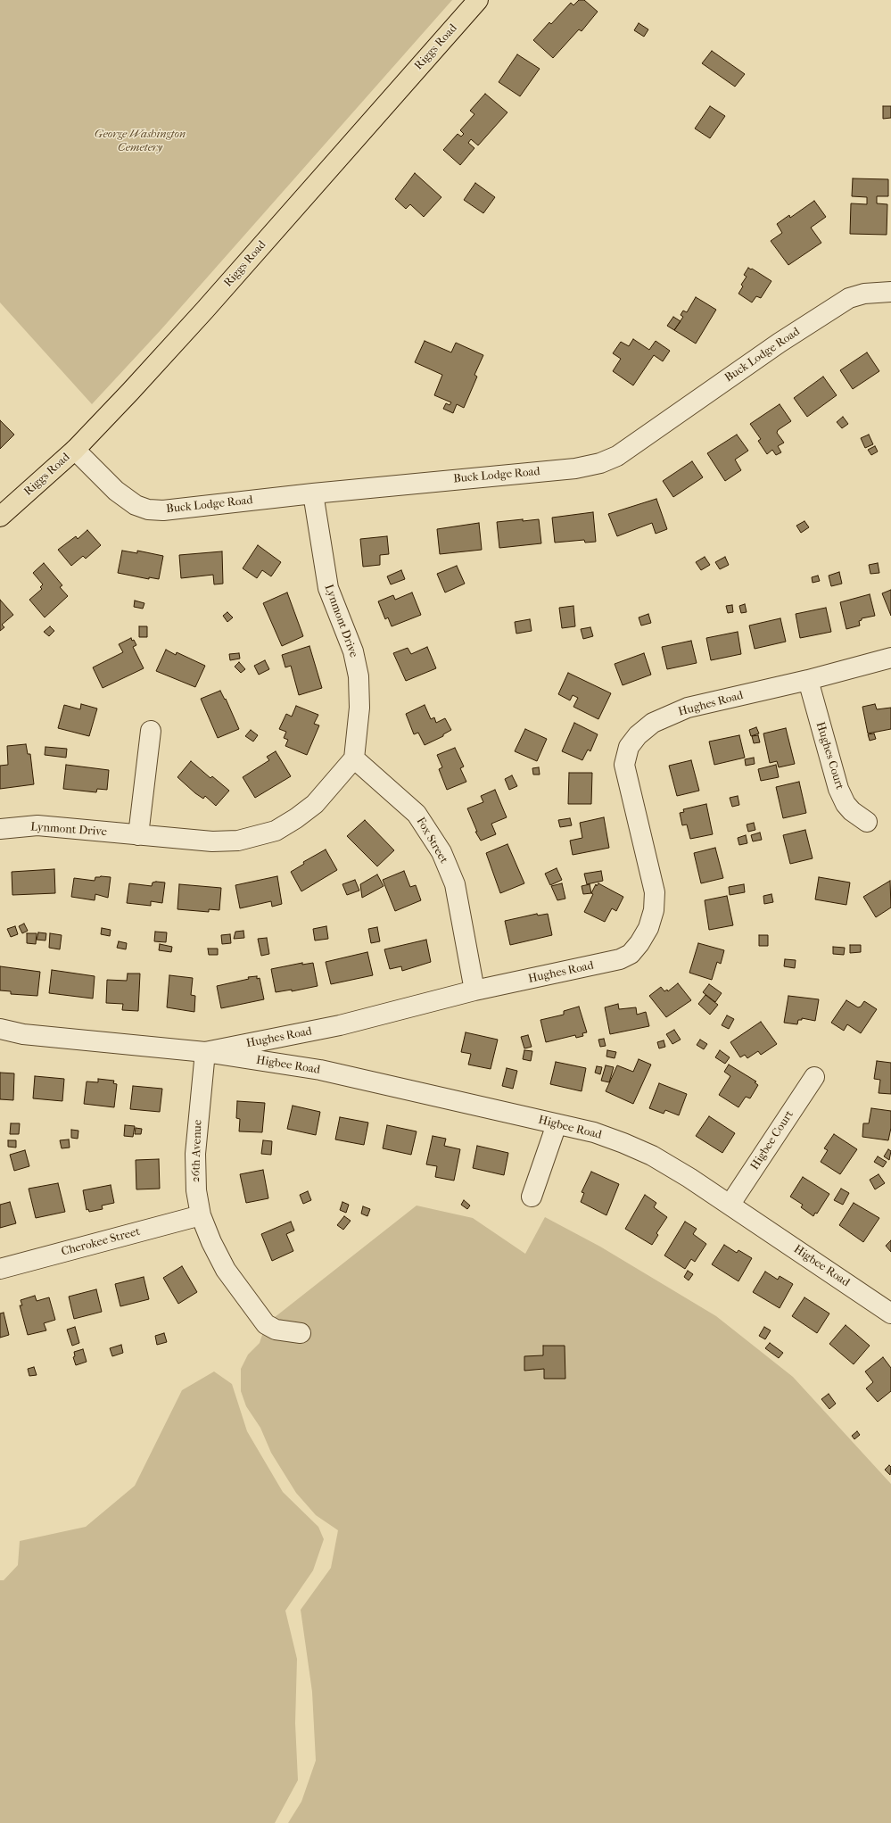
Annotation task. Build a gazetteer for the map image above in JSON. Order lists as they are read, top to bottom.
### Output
{
  "streets": {
    "main road": ["Riggs Road"],
    "street": [
      "Buck Lodge Road",
      "Lynmont Drive",
      "Hughes Road",
      "Hughes Court",
      "Fox Street",
      "Higbee Road",
      "Higbee Court",
      "26th Avenue",
      "Cherokee Street"
    ]
  },
  "crossings": [
    ["Riggs Road", "Buck Lodge Road"],
    ["Buck Lodge Road", "Lynmont Drive"],
    ["Lynmont Drive", "Fox Street"],
    ["Hughes Road", "Hughes Court"],
    ["Hughes Road", "Fox Street"],
    ["Hughes Road", "Higbee Road"],
    ["Hughes Road", "26th Avenue"],
    ["Higbee Road", "Higbee Court"],
    ["Higbee Road", "26th Avenue"],
    ["26th Avenue", "Cherokee Street"]
  ],
  "parks": ["George Washington Cemetery"]
}
